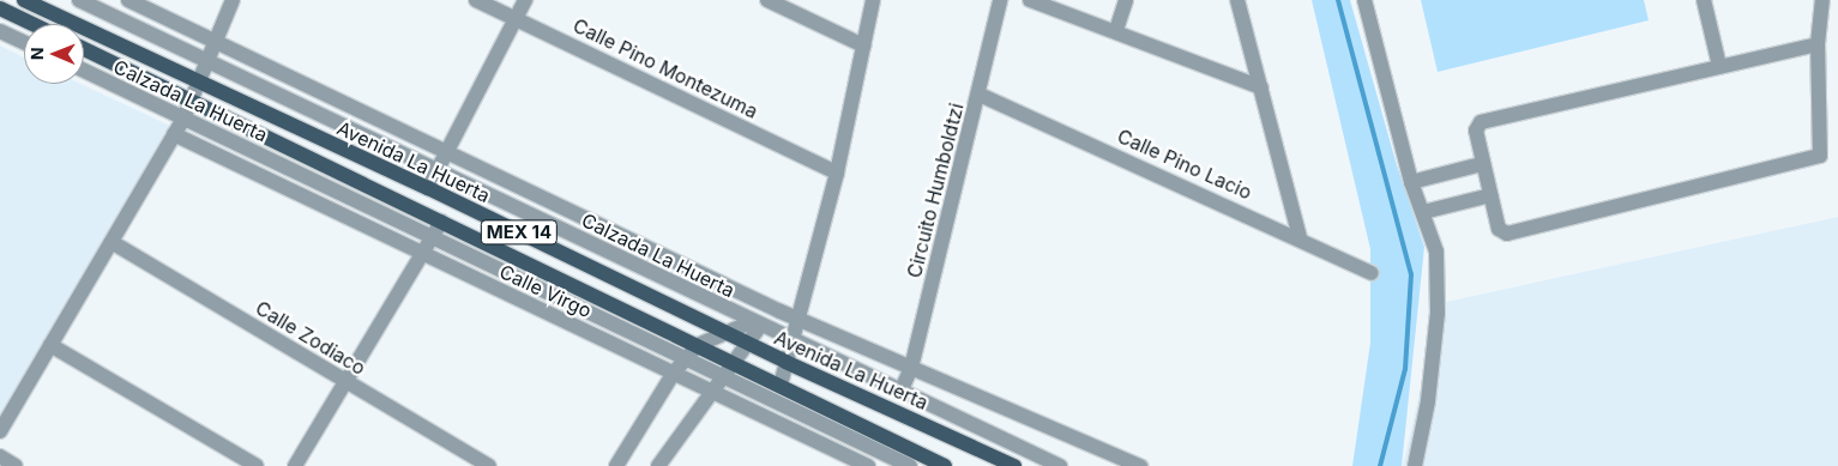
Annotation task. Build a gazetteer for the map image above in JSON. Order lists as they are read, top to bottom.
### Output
{
  "streets": {
    "main road": ["Avenida La Huerta", "MEX 14"],
    "street": [
      "Calle Pino Montezuma",
      "Calzada La Huerta",
      "Calle Pino Lacio",
      "Circuito Humboldtzi",
      "Calle Virgo",
      "Calle Zodiaco"
    ]
  },
  "crossings": [
    ["Calzada La Huerta", "Circuito Humboldtzi"],
    ["Calle Pino Lacio", "Circuito Humboldtzi"]
  ],
  "north": "left"
}
